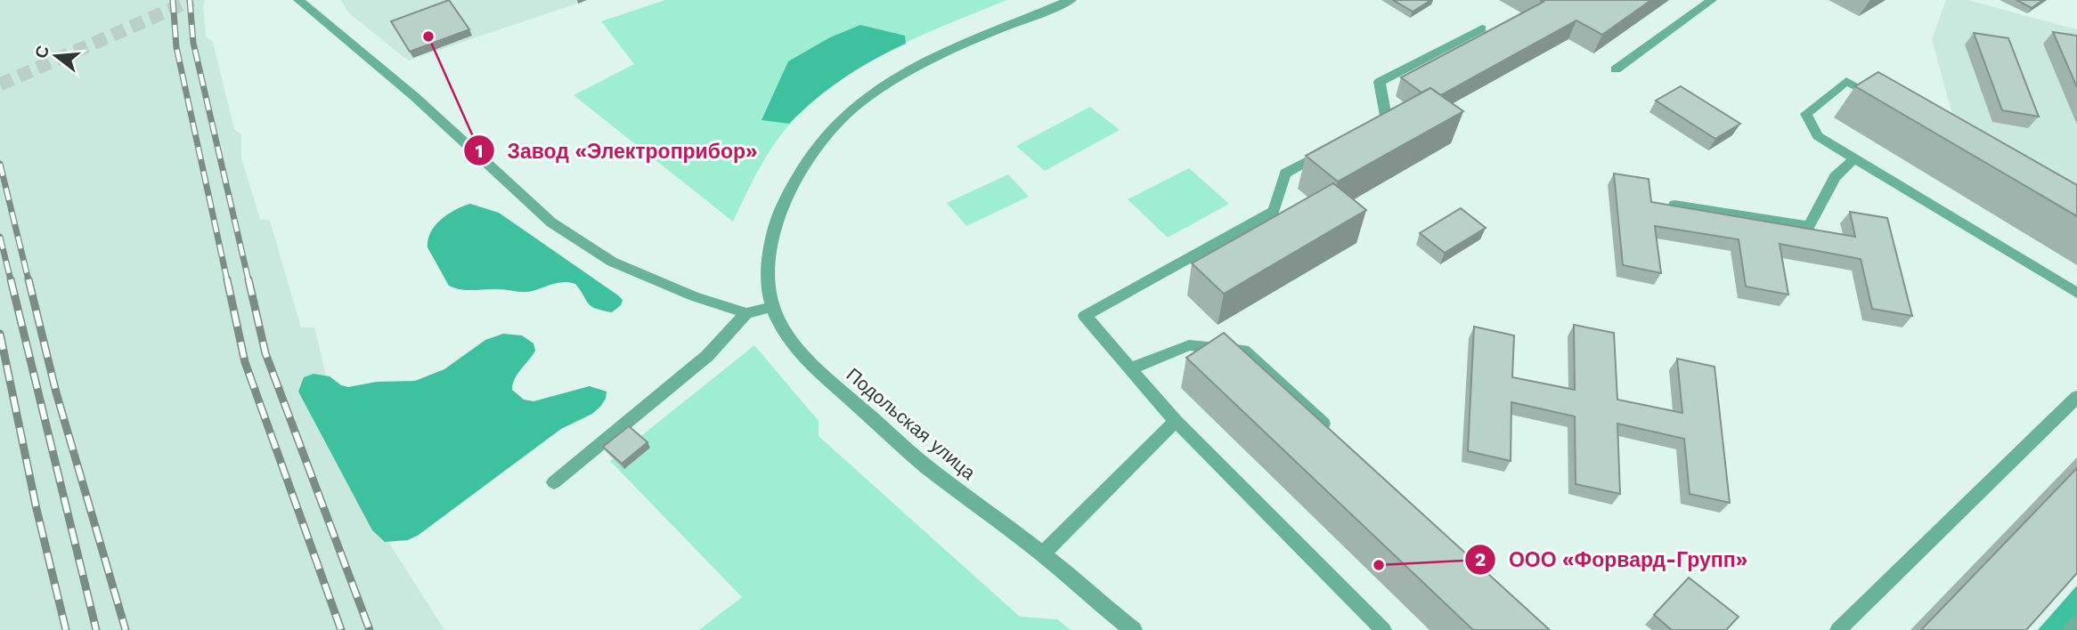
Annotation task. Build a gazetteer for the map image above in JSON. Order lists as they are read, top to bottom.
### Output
{
  "streets": {
    "street": ["Подольская улица"]
  },
  "places": ["Завод «Электроприбор»", "ООО «Форвард-Групп»"],
  "north": "left"
}
